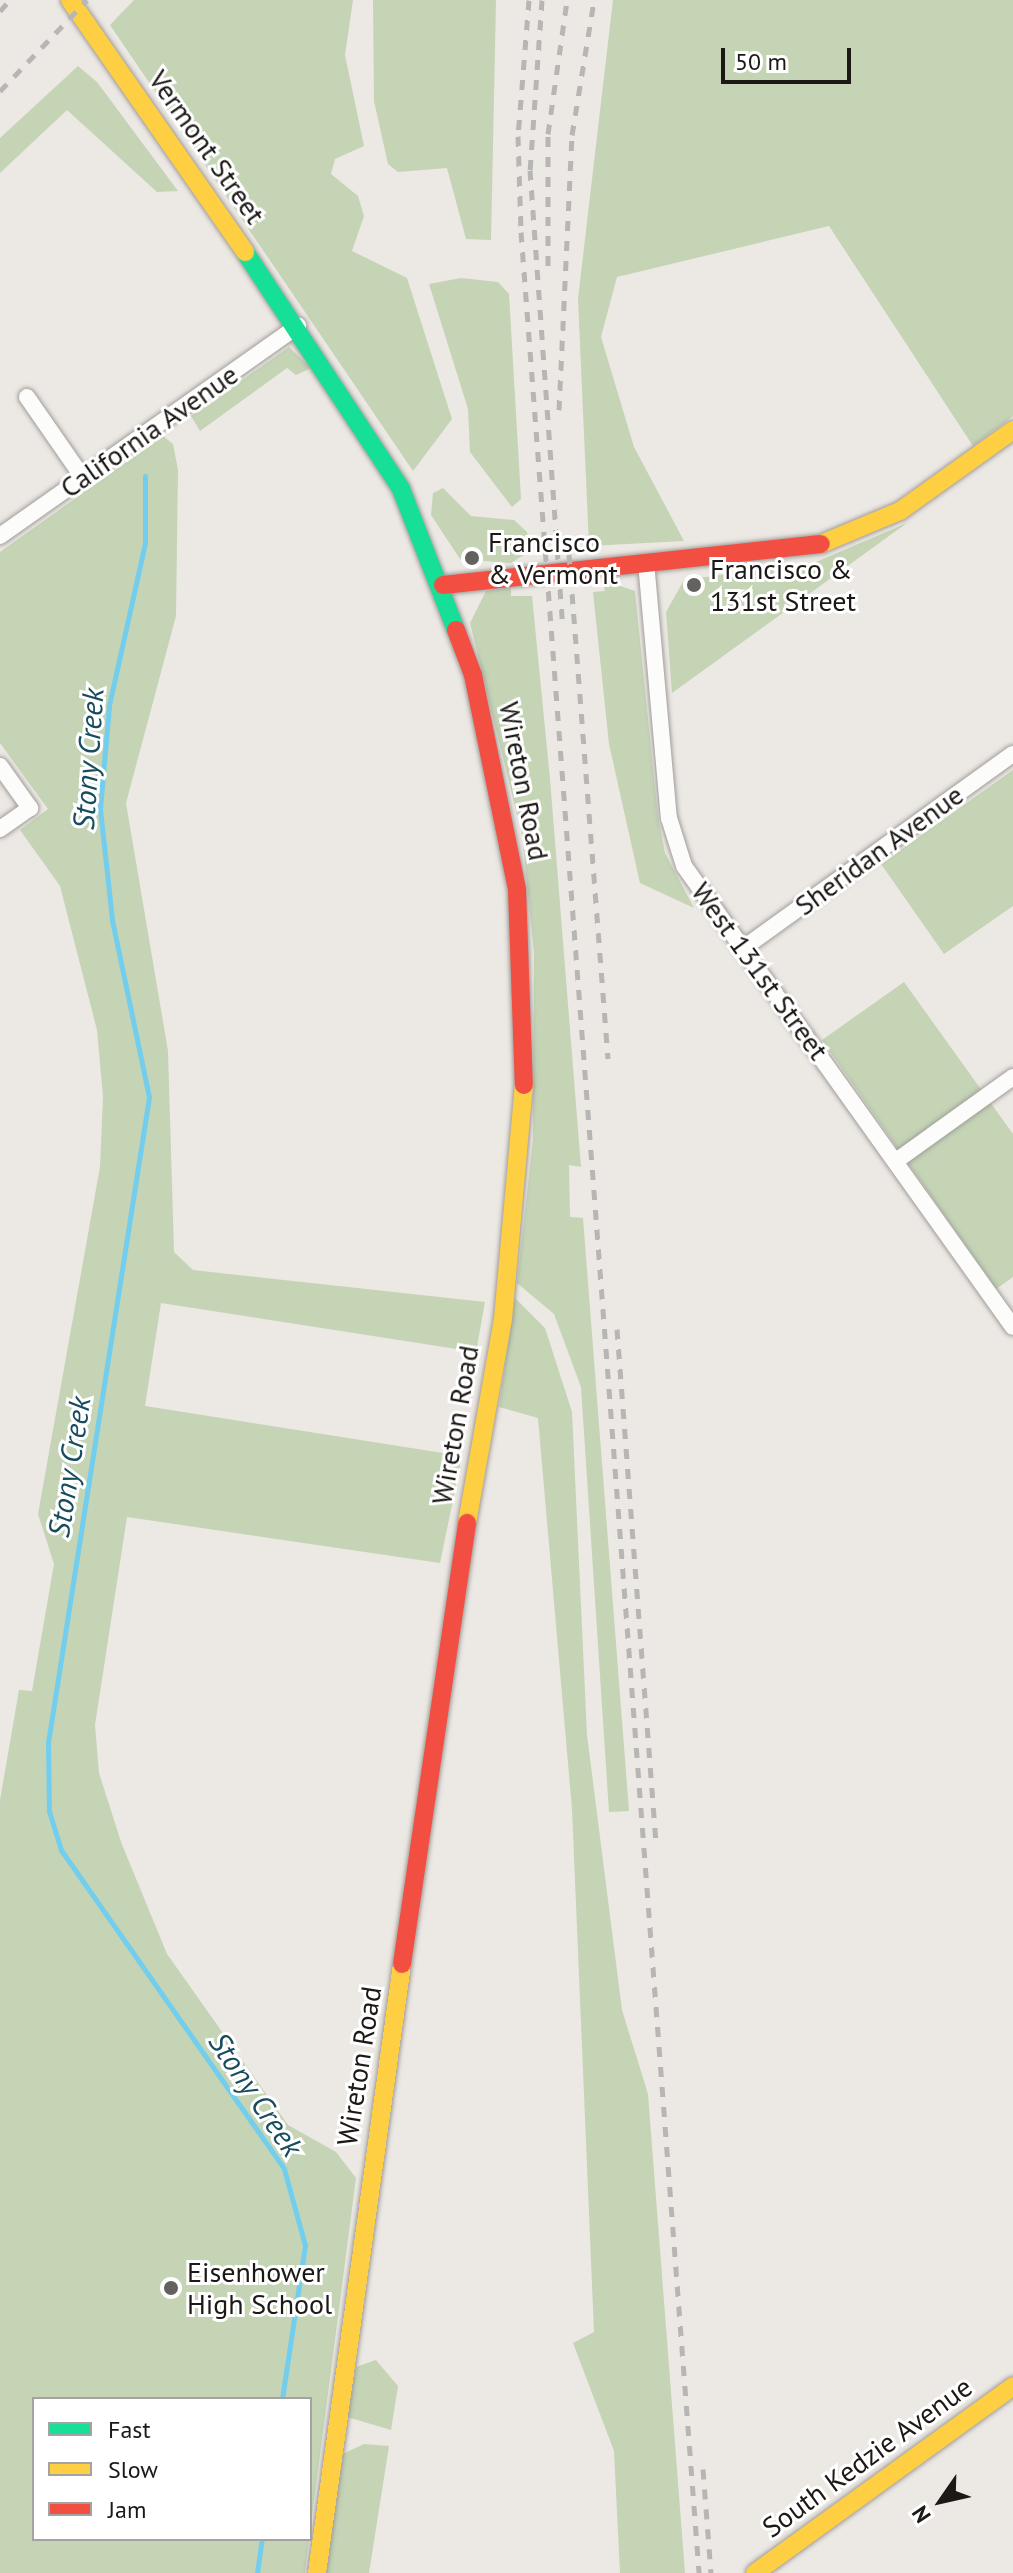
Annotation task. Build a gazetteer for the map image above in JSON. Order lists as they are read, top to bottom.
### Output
{
  "streets": {
    "street": [
      "Vermont Street",
      "California Avenue",
      "Wireton Road",
      "Sheridan Avenue",
      "West 131st Street",
      "South Kedzie Avenue"
    ]
  },
  "crossings": [
    ["Vermont Street", "California Avenue"],
    ["Vermont Street", "Wireton Road"],
    ["California Avenue", "Wireton Road"],
    ["Sheridan Avenue", "West 131st Street"]
  ],
  "water": ["Stony Creek"],
  "places": ["Francisco & Vermont", "Francisco & 131st Street", "Eisenhower High School"],
  "legend": ["Fast", "Slow", "Jam"],
  "scale_bar": "50 m",
  "north": "bottom left"
}
